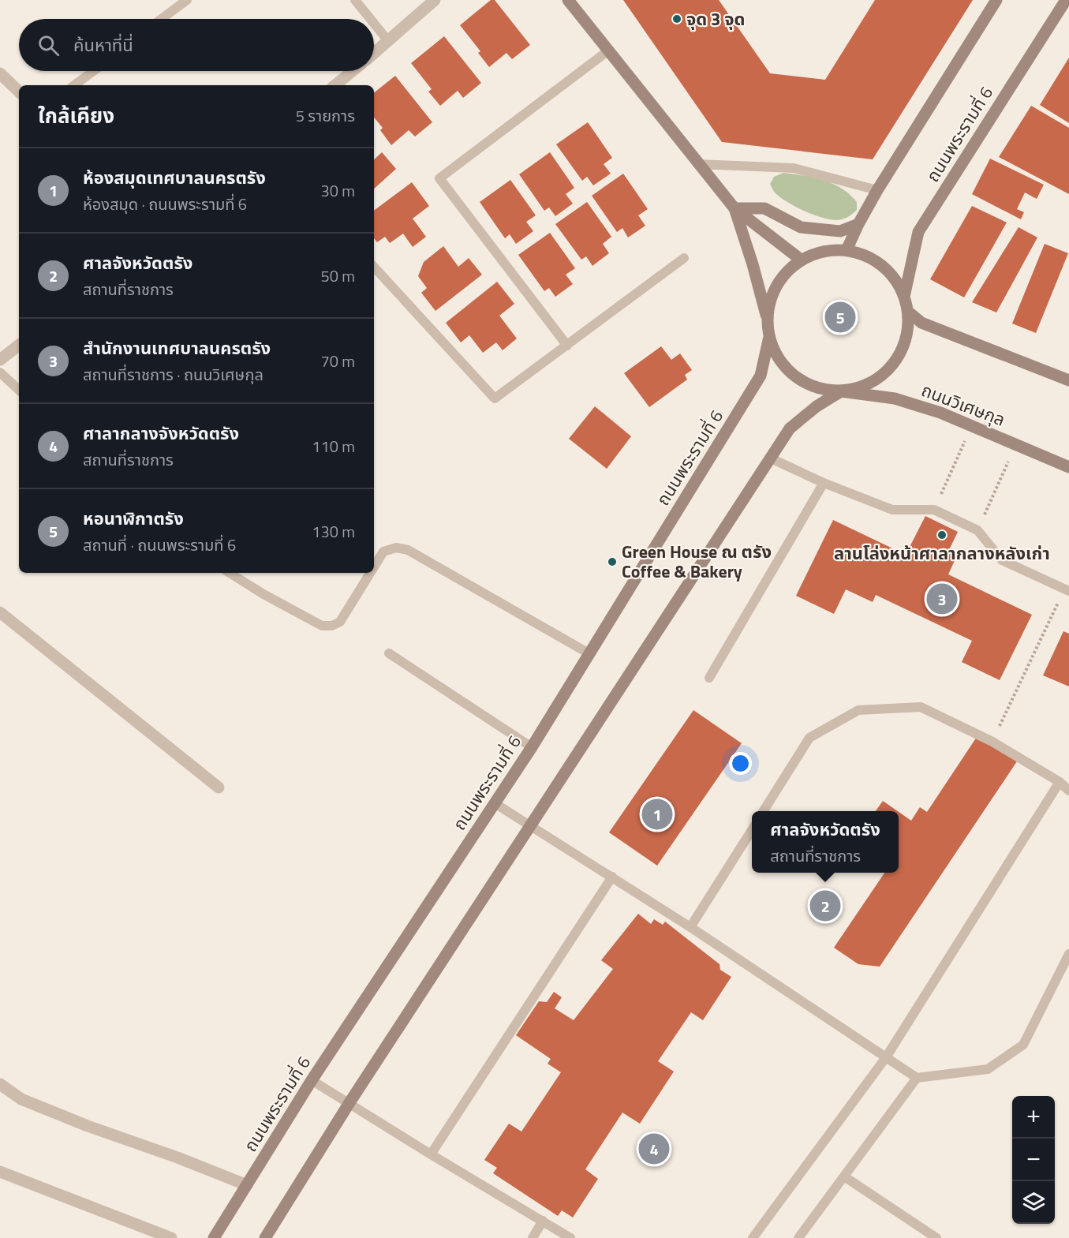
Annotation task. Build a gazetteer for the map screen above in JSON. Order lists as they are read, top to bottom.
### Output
{
  "streets": {
    "street": ["ถนนพระรามที่ 6", "ถนนวิเศษกุล"]
  },
  "crossings": [
    ["ถนนพระรามที่ 6", "ถนนวิเศษกุล"]
  ],
  "places": ["จุด 3 จุด", "ลานโล่งหน้าศาลากลางหลังเก่า", "Green House ณ ตรัง Coffee & Bakery"],
  "page": {
    "search": "ค้นหาที่นี่",
    "heading": ["ใกล้เคียง", "5 รายการ"],
    "list": [
      {
        "mark": "1",
        "name": "ห้องสมุดเทศบาลนครตรัง",
        "note": "ห้องสมุด · ถนนพระรามที่ 6",
        "value": "30 m"
      },
      {
        "mark": "2",
        "name": "ศาลจังหวัดตรัง",
        "note": "สถานที่ราชการ",
        "value": "50 m"
      },
      {
        "mark": "3",
        "name": "สำนักงานเทศบาลนครตรัง",
        "note": "สถานที่ราชการ · ถนนวิเศษกุล",
        "value": "70 m"
      },
      {
        "mark": "4",
        "name": "ศาลากลางจังหวัดตรัง",
        "note": "สถานที่ราชการ",
        "value": "110 m"
      },
      {
        "mark": "5",
        "name": "หอนาฬิกาตรัง",
        "note": "สถานที่ · ถนนพระรามที่ 6",
        "value": "130 m"
      }
    ],
    "pins": [
      "5",
      "3",
      "1",
      "2",
      "4"
    ],
    "popup": ["ศาลจังหวัดตรัง", "สถานที่ราชการ"],
    "map_buttons": ["+", "−"]
  }
}
